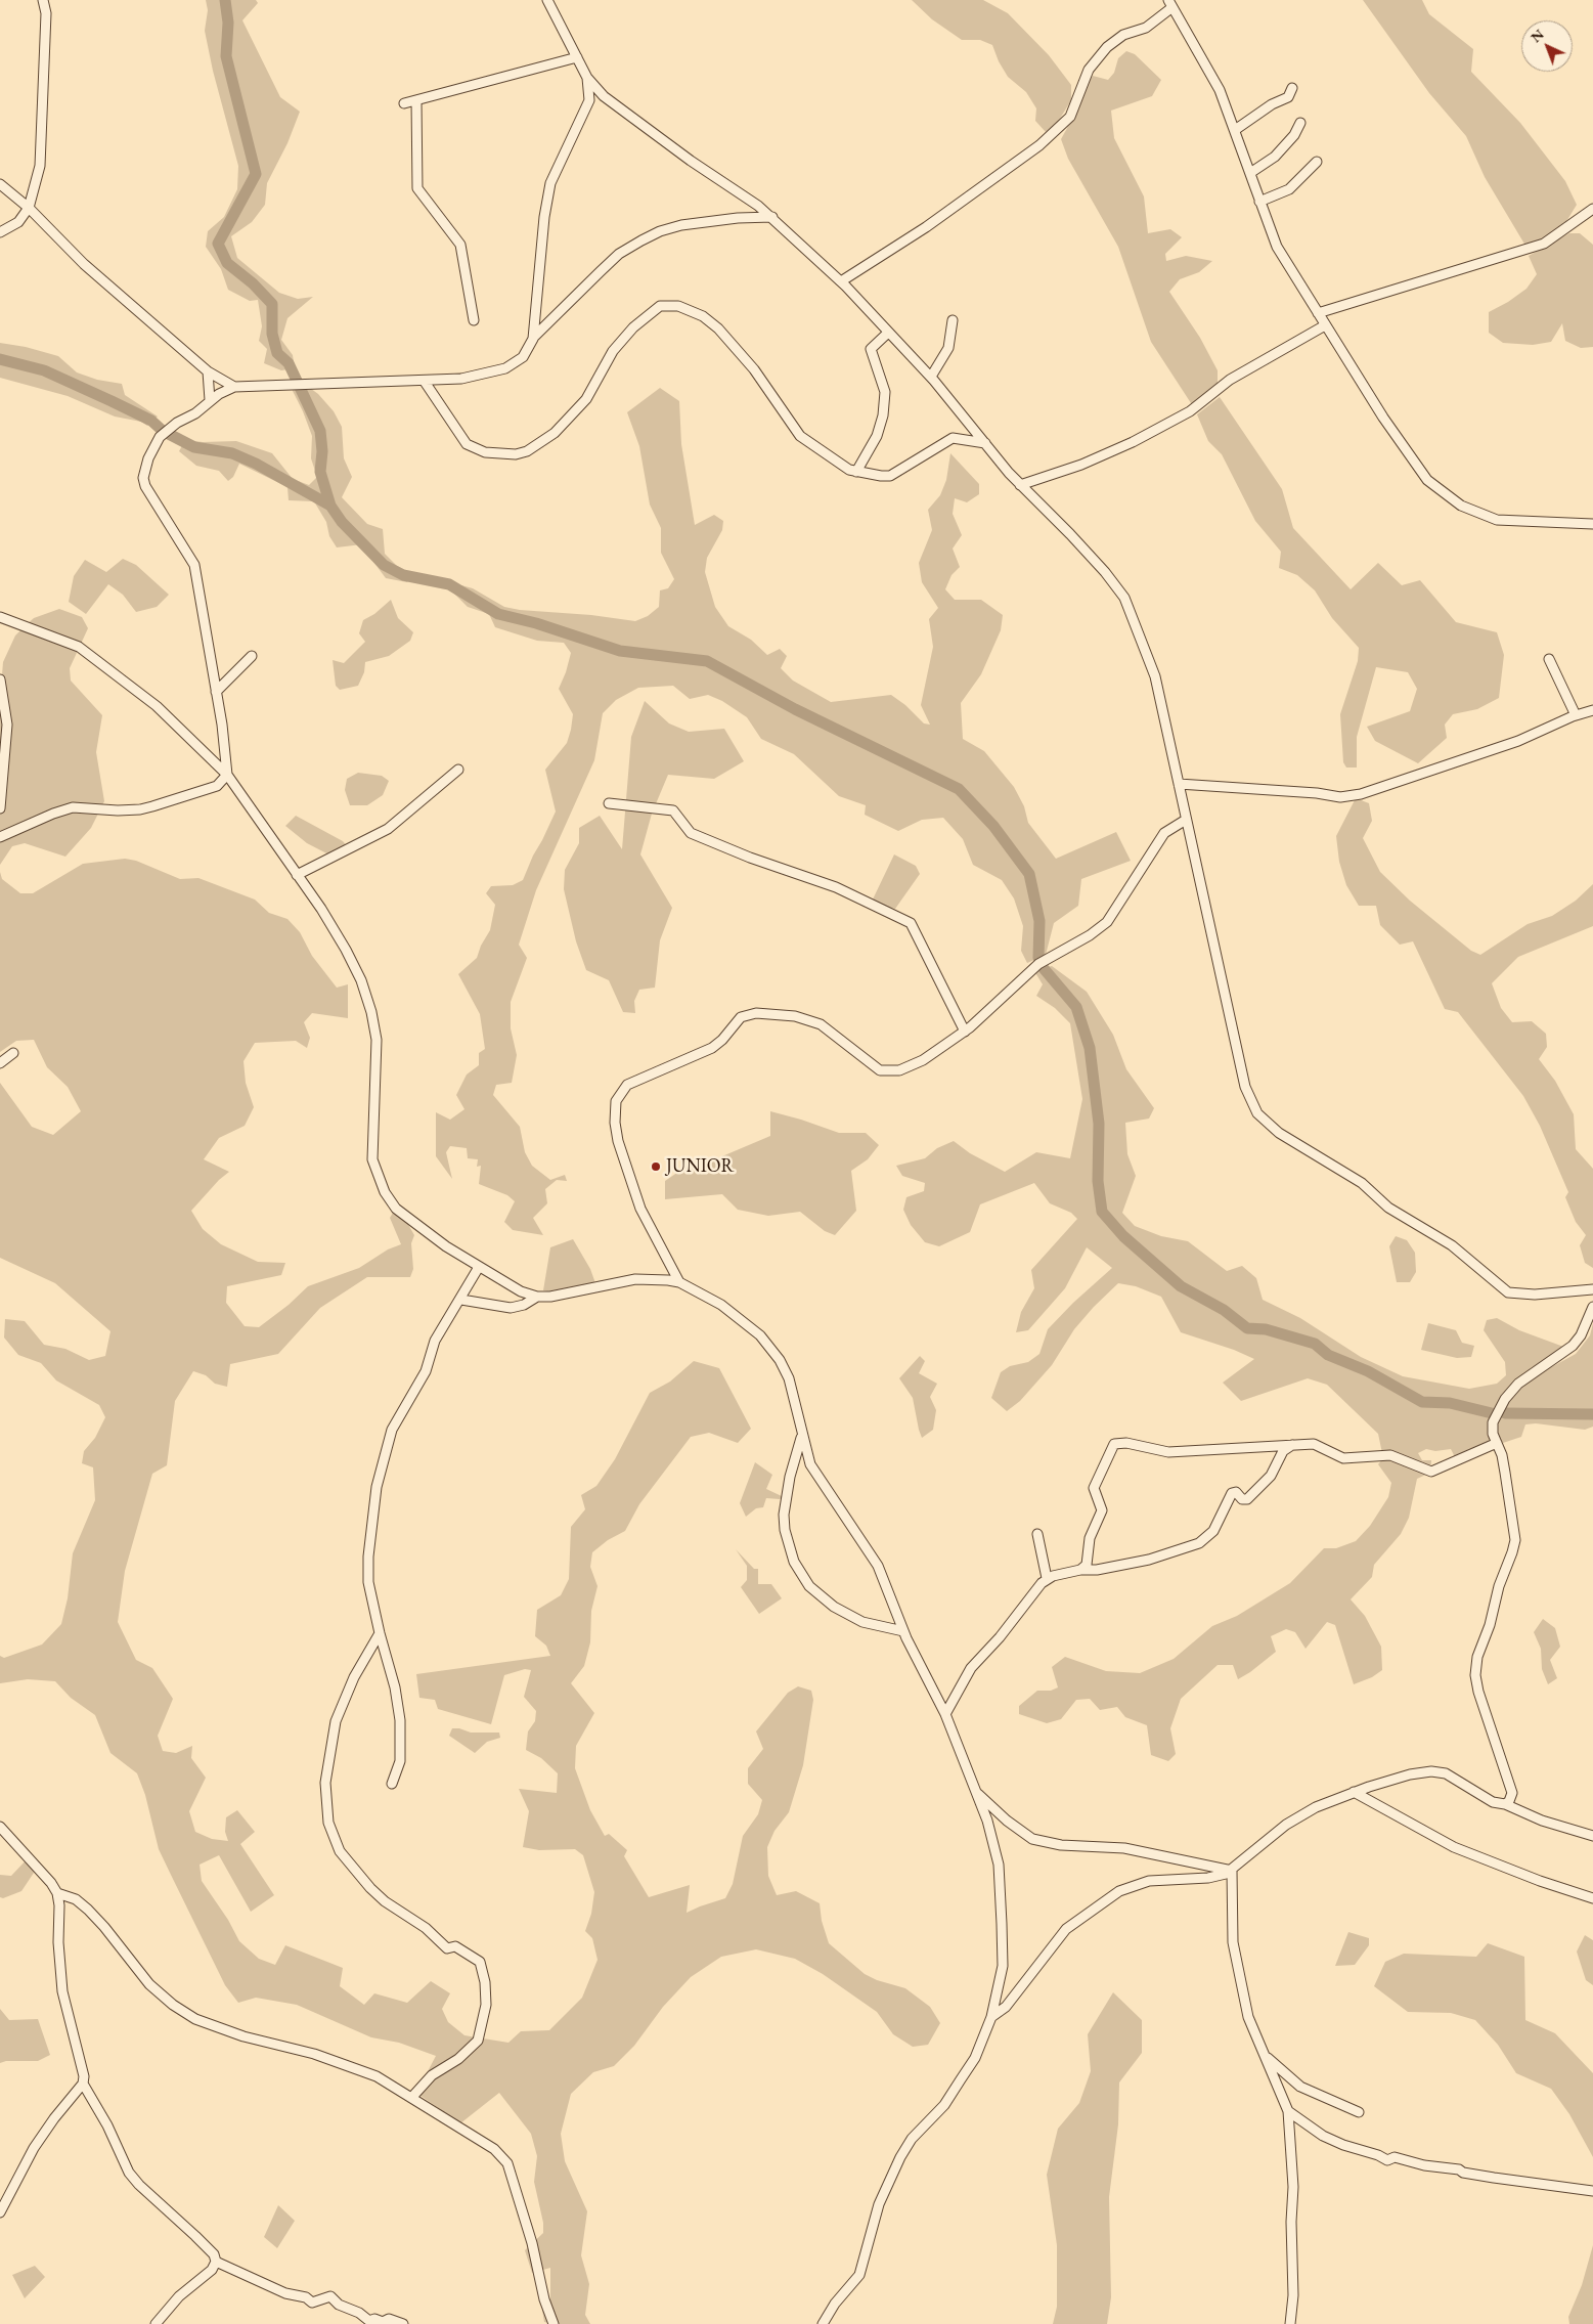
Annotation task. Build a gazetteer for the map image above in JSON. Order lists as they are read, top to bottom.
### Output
{
  "places": ["JUNIOR"],
  "north": "top left"
}
